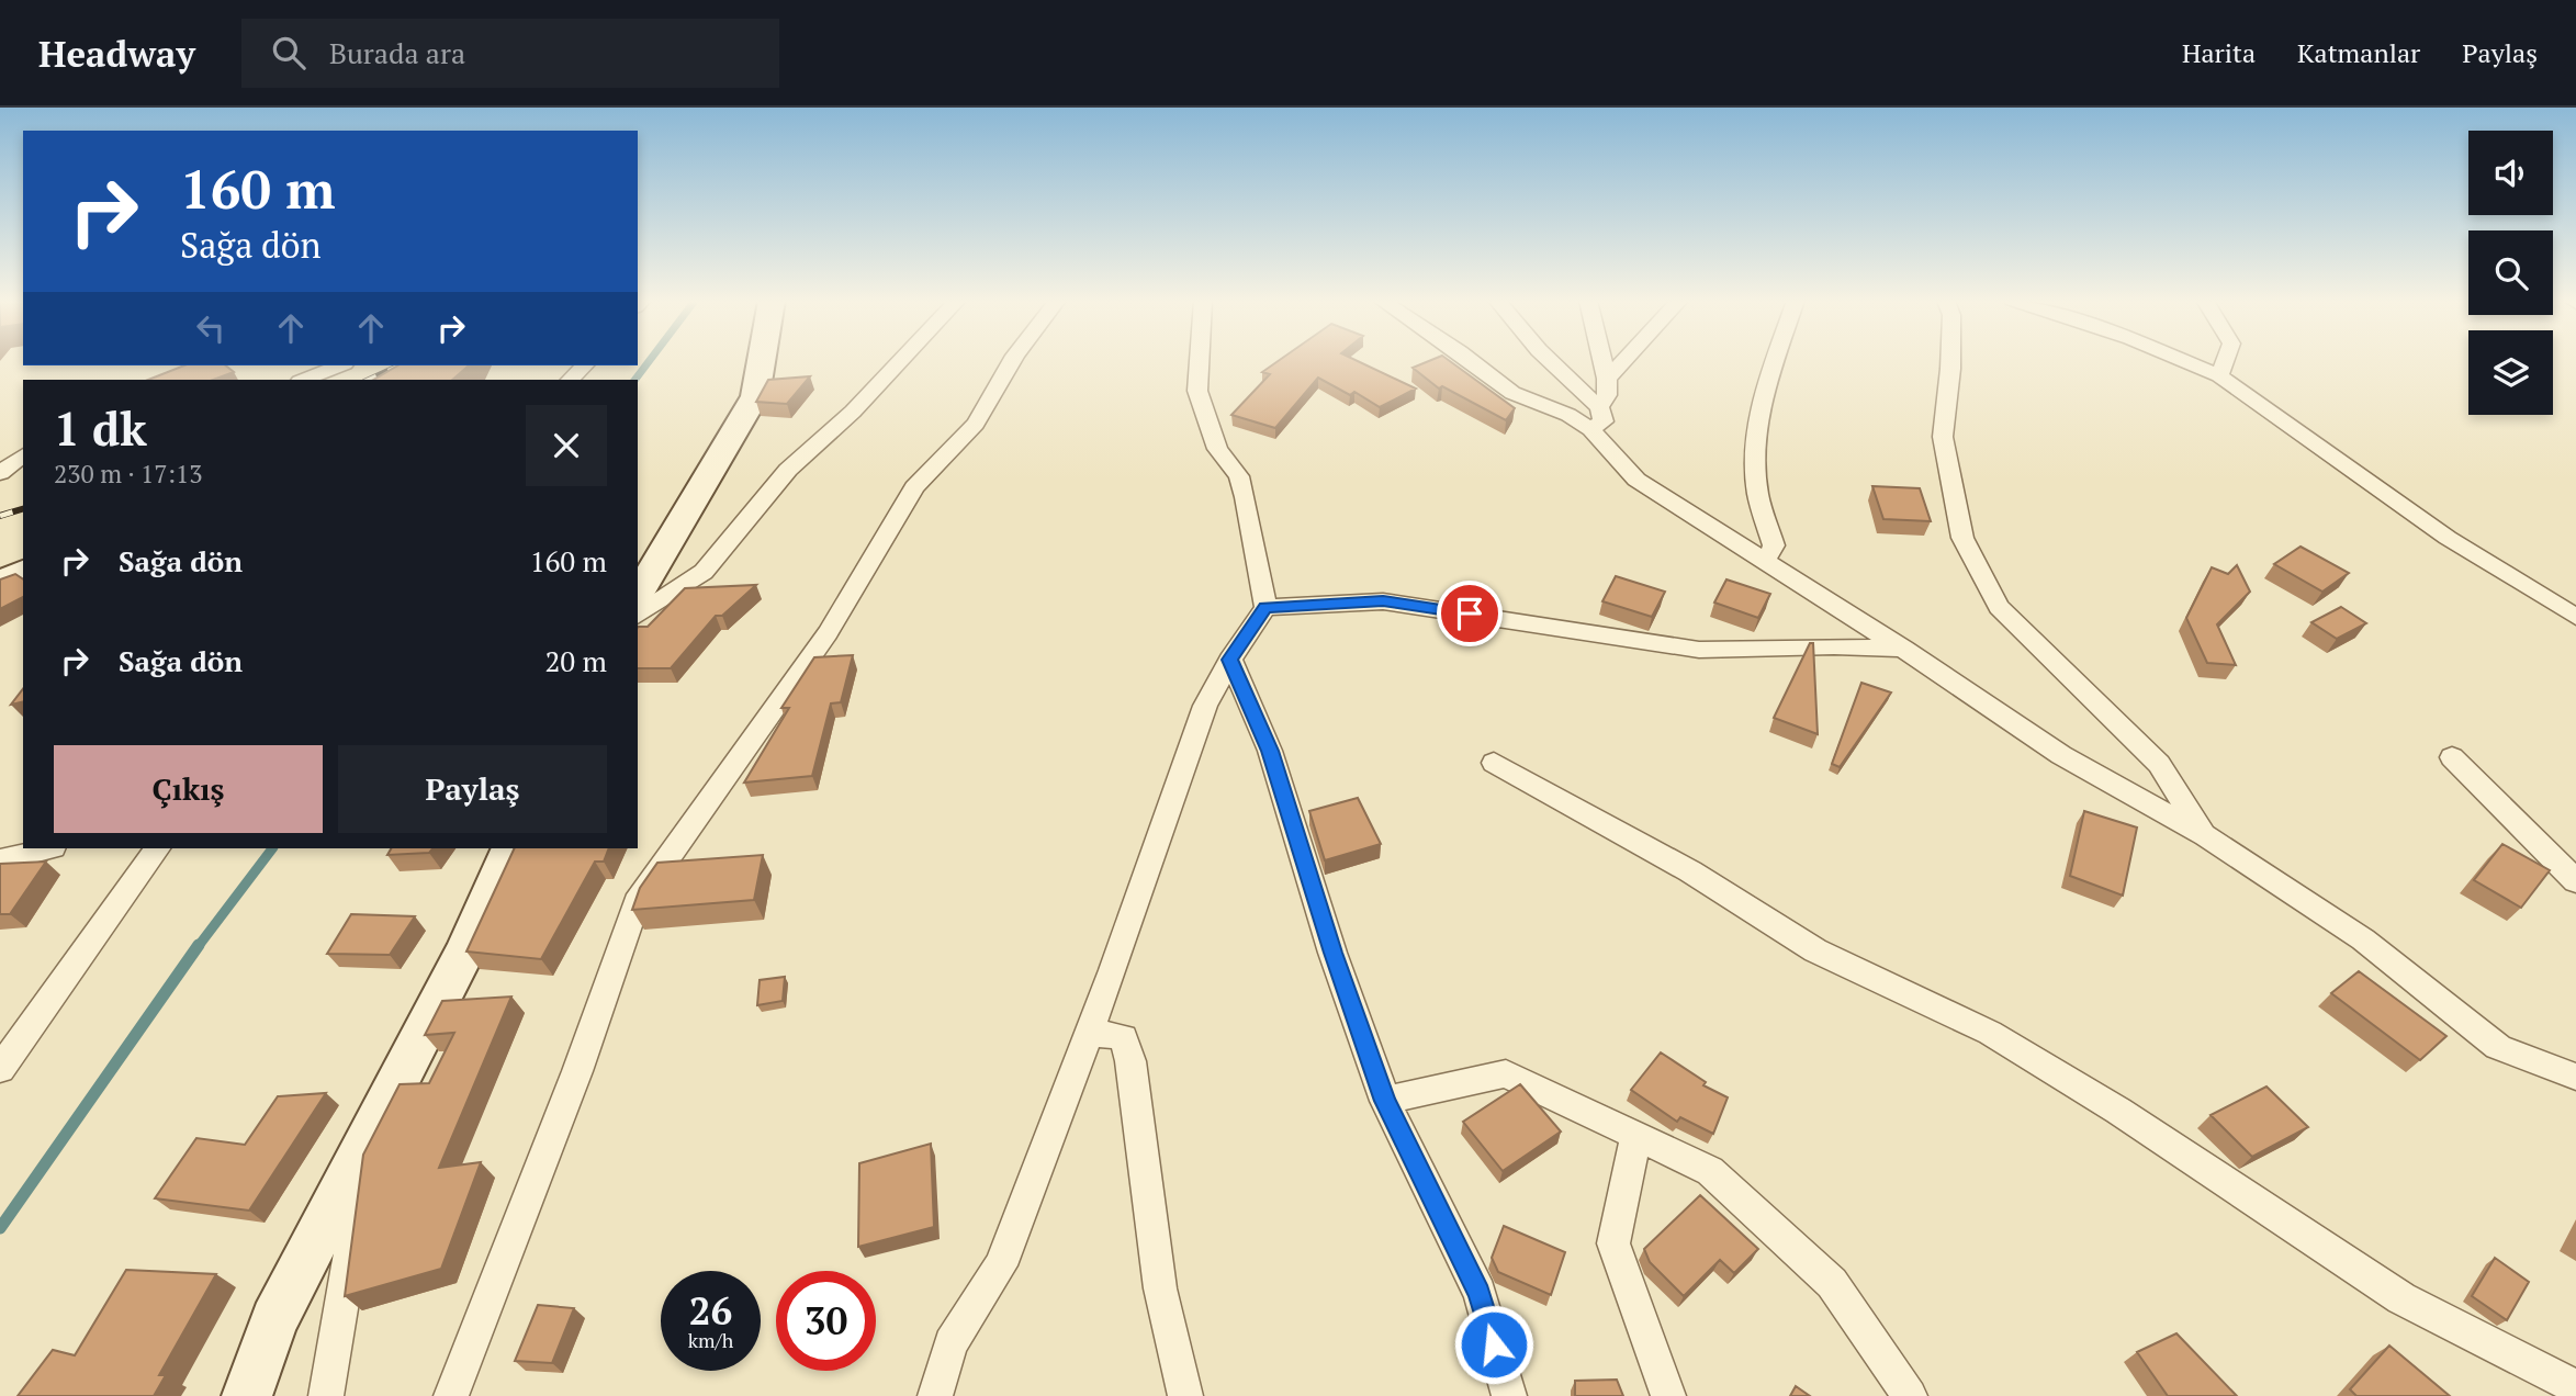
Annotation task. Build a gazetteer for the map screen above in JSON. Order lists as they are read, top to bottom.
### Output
{
  "page": {
    "header": "Headway",
    "search": "Burada ara",
    "nav": ["Harita", "Katmanlar", "Paylaş"],
    "turn": ["160 m", "Sağa dön"],
    "heading": ["1 dk", "230 m · 17:13"],
    "list": [
      {
        "name": "Sağa dön",
        "value": "160 m"
      },
      {
        "name": "Sağa dön",
        "value": "20 m"
      }
    ],
    "buttons": ["Çıkış", "Paylaş"],
    "speed": "26 km/h",
    "limit": "30"
  }
}
